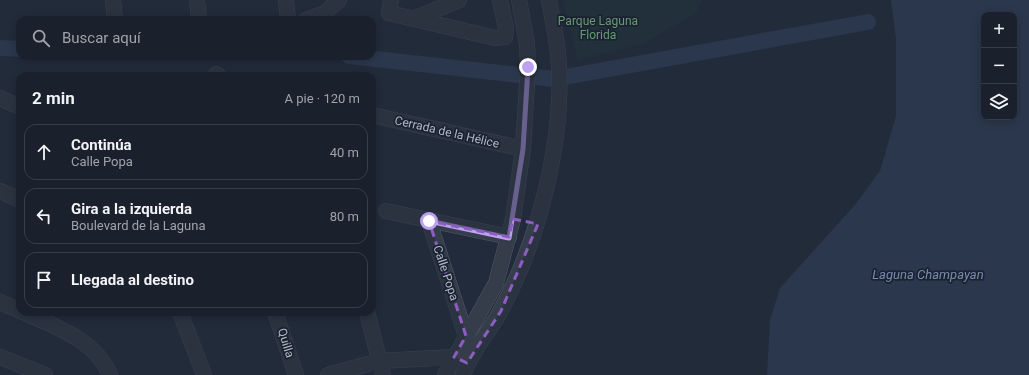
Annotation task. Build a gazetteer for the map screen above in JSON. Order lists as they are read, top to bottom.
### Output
{
  "streets": {
    "street": ["Cerrada de la Hélice", "Calle Popa", "Quilla"]
  },
  "water": ["Laguna Champayan"],
  "parks": ["Parque Laguna Florida"],
  "page": {
    "map_buttons": ["+", "−"],
    "search": "Buscar aquí",
    "heading": ["2 min", "A pie · 120 m"],
    "list": [
      ["Continúa", "Calle Popa", "40 m"],
      ["Gira a la izquierda", "Boulevard de la Laguna", "80 m"],
      "Llegada al destino"
    ]
  }
}
